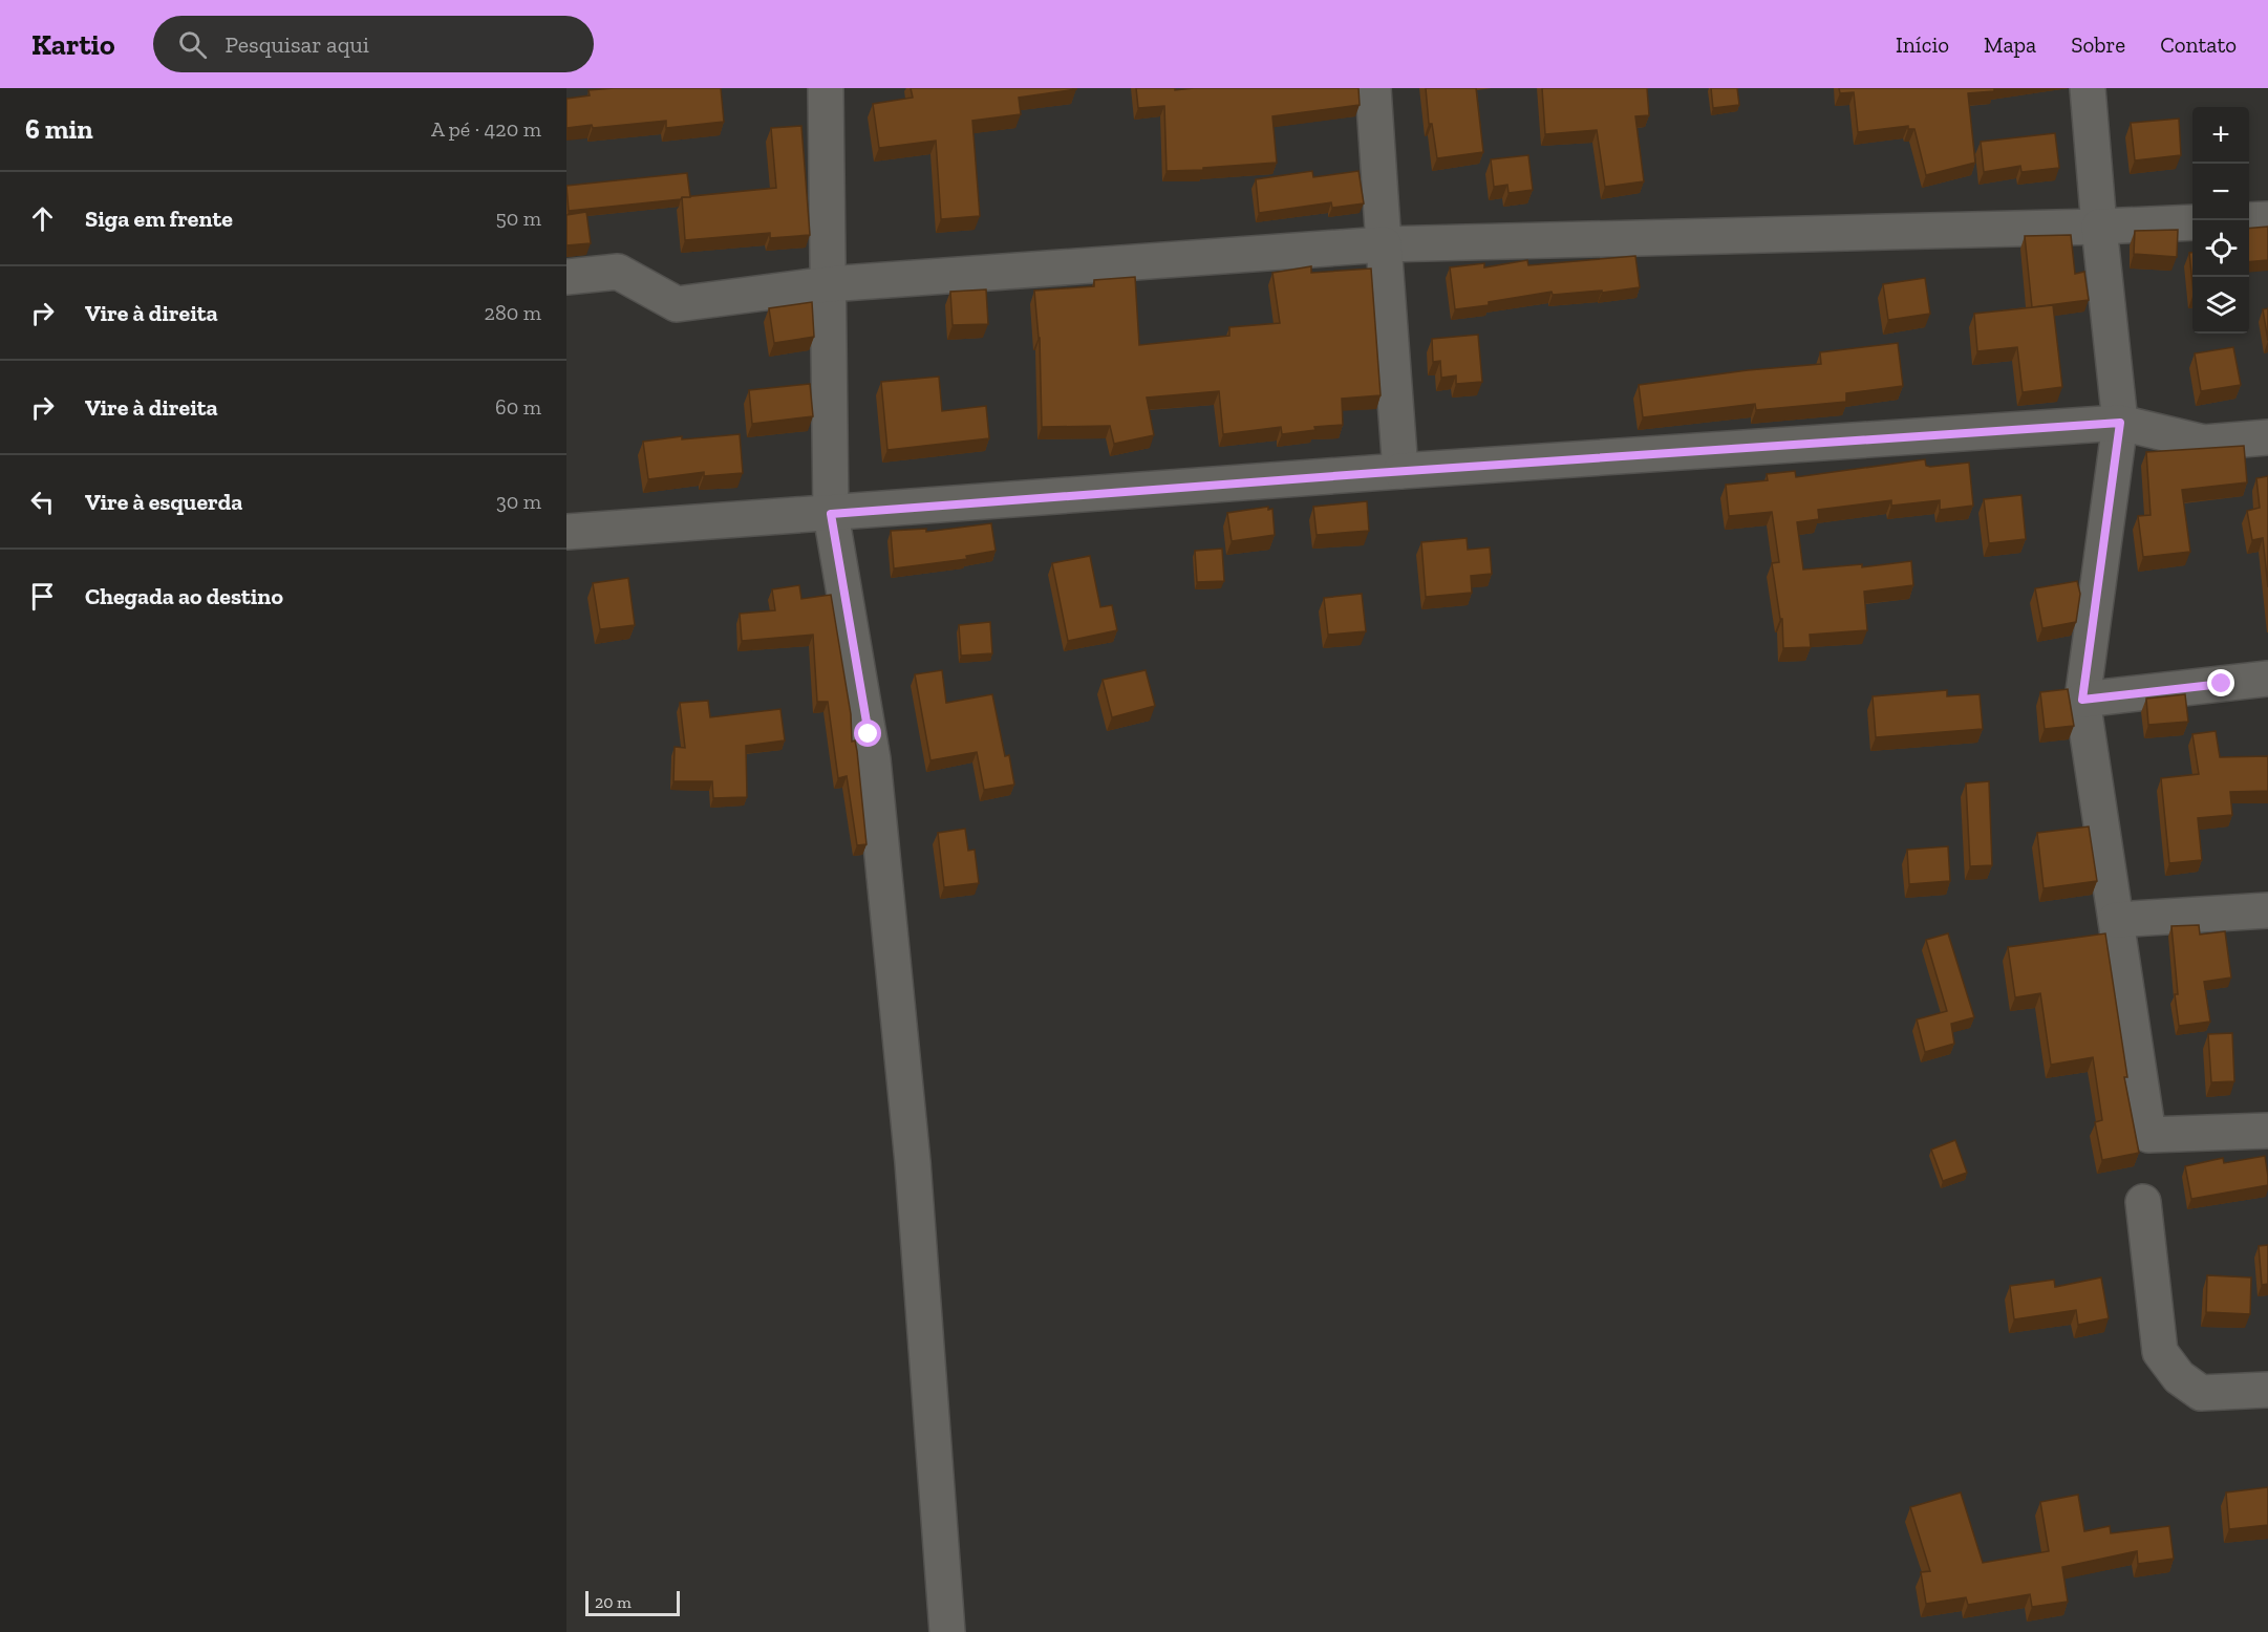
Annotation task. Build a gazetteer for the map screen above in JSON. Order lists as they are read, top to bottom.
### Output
{
  "scale_bar": "20 m",
  "page": {
    "header": "Kartio",
    "search": "Pesquisar aqui",
    "nav": [
      "Início",
      "Mapa",
      "Sobre",
      "Contato"
    ],
    "heading": ["6 min", "A pé · 420 m"],
    "map_buttons": ["+", "−"],
    "list": [
      ["Siga em frente", "50 m"],
      ["Vire à direita", "280 m"],
      ["Vire à direita", "60 m"],
      ["Vire à esquerda", "30 m"],
      "Chegada ao destino"
    ],
    "scale": "20 m"
  }
}
